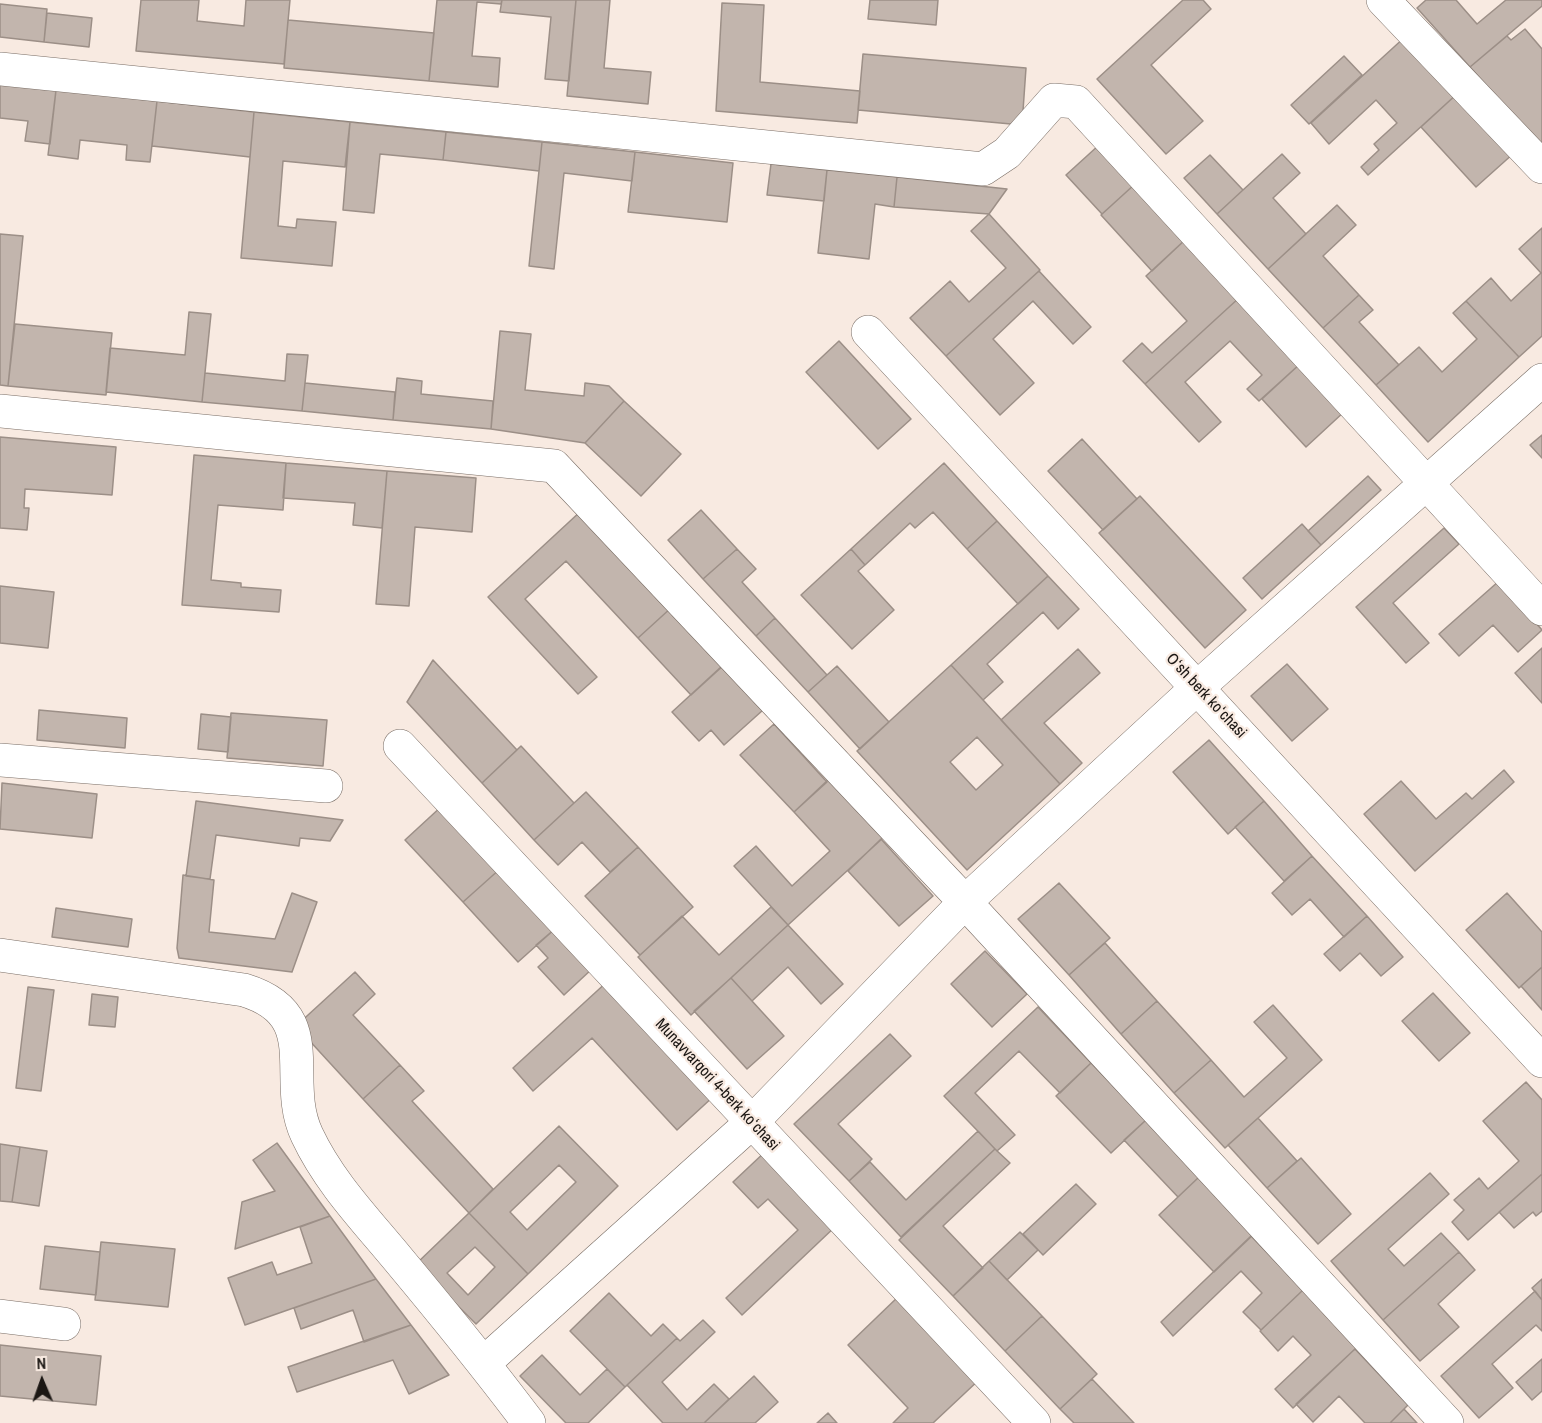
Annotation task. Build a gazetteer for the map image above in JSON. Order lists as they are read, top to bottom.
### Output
{
  "streets": {
    "street": ["Oʻsh berk koʻchasi", "Munavvarqori 4-berk koʻchasi"]
  },
  "north": "top"
}
